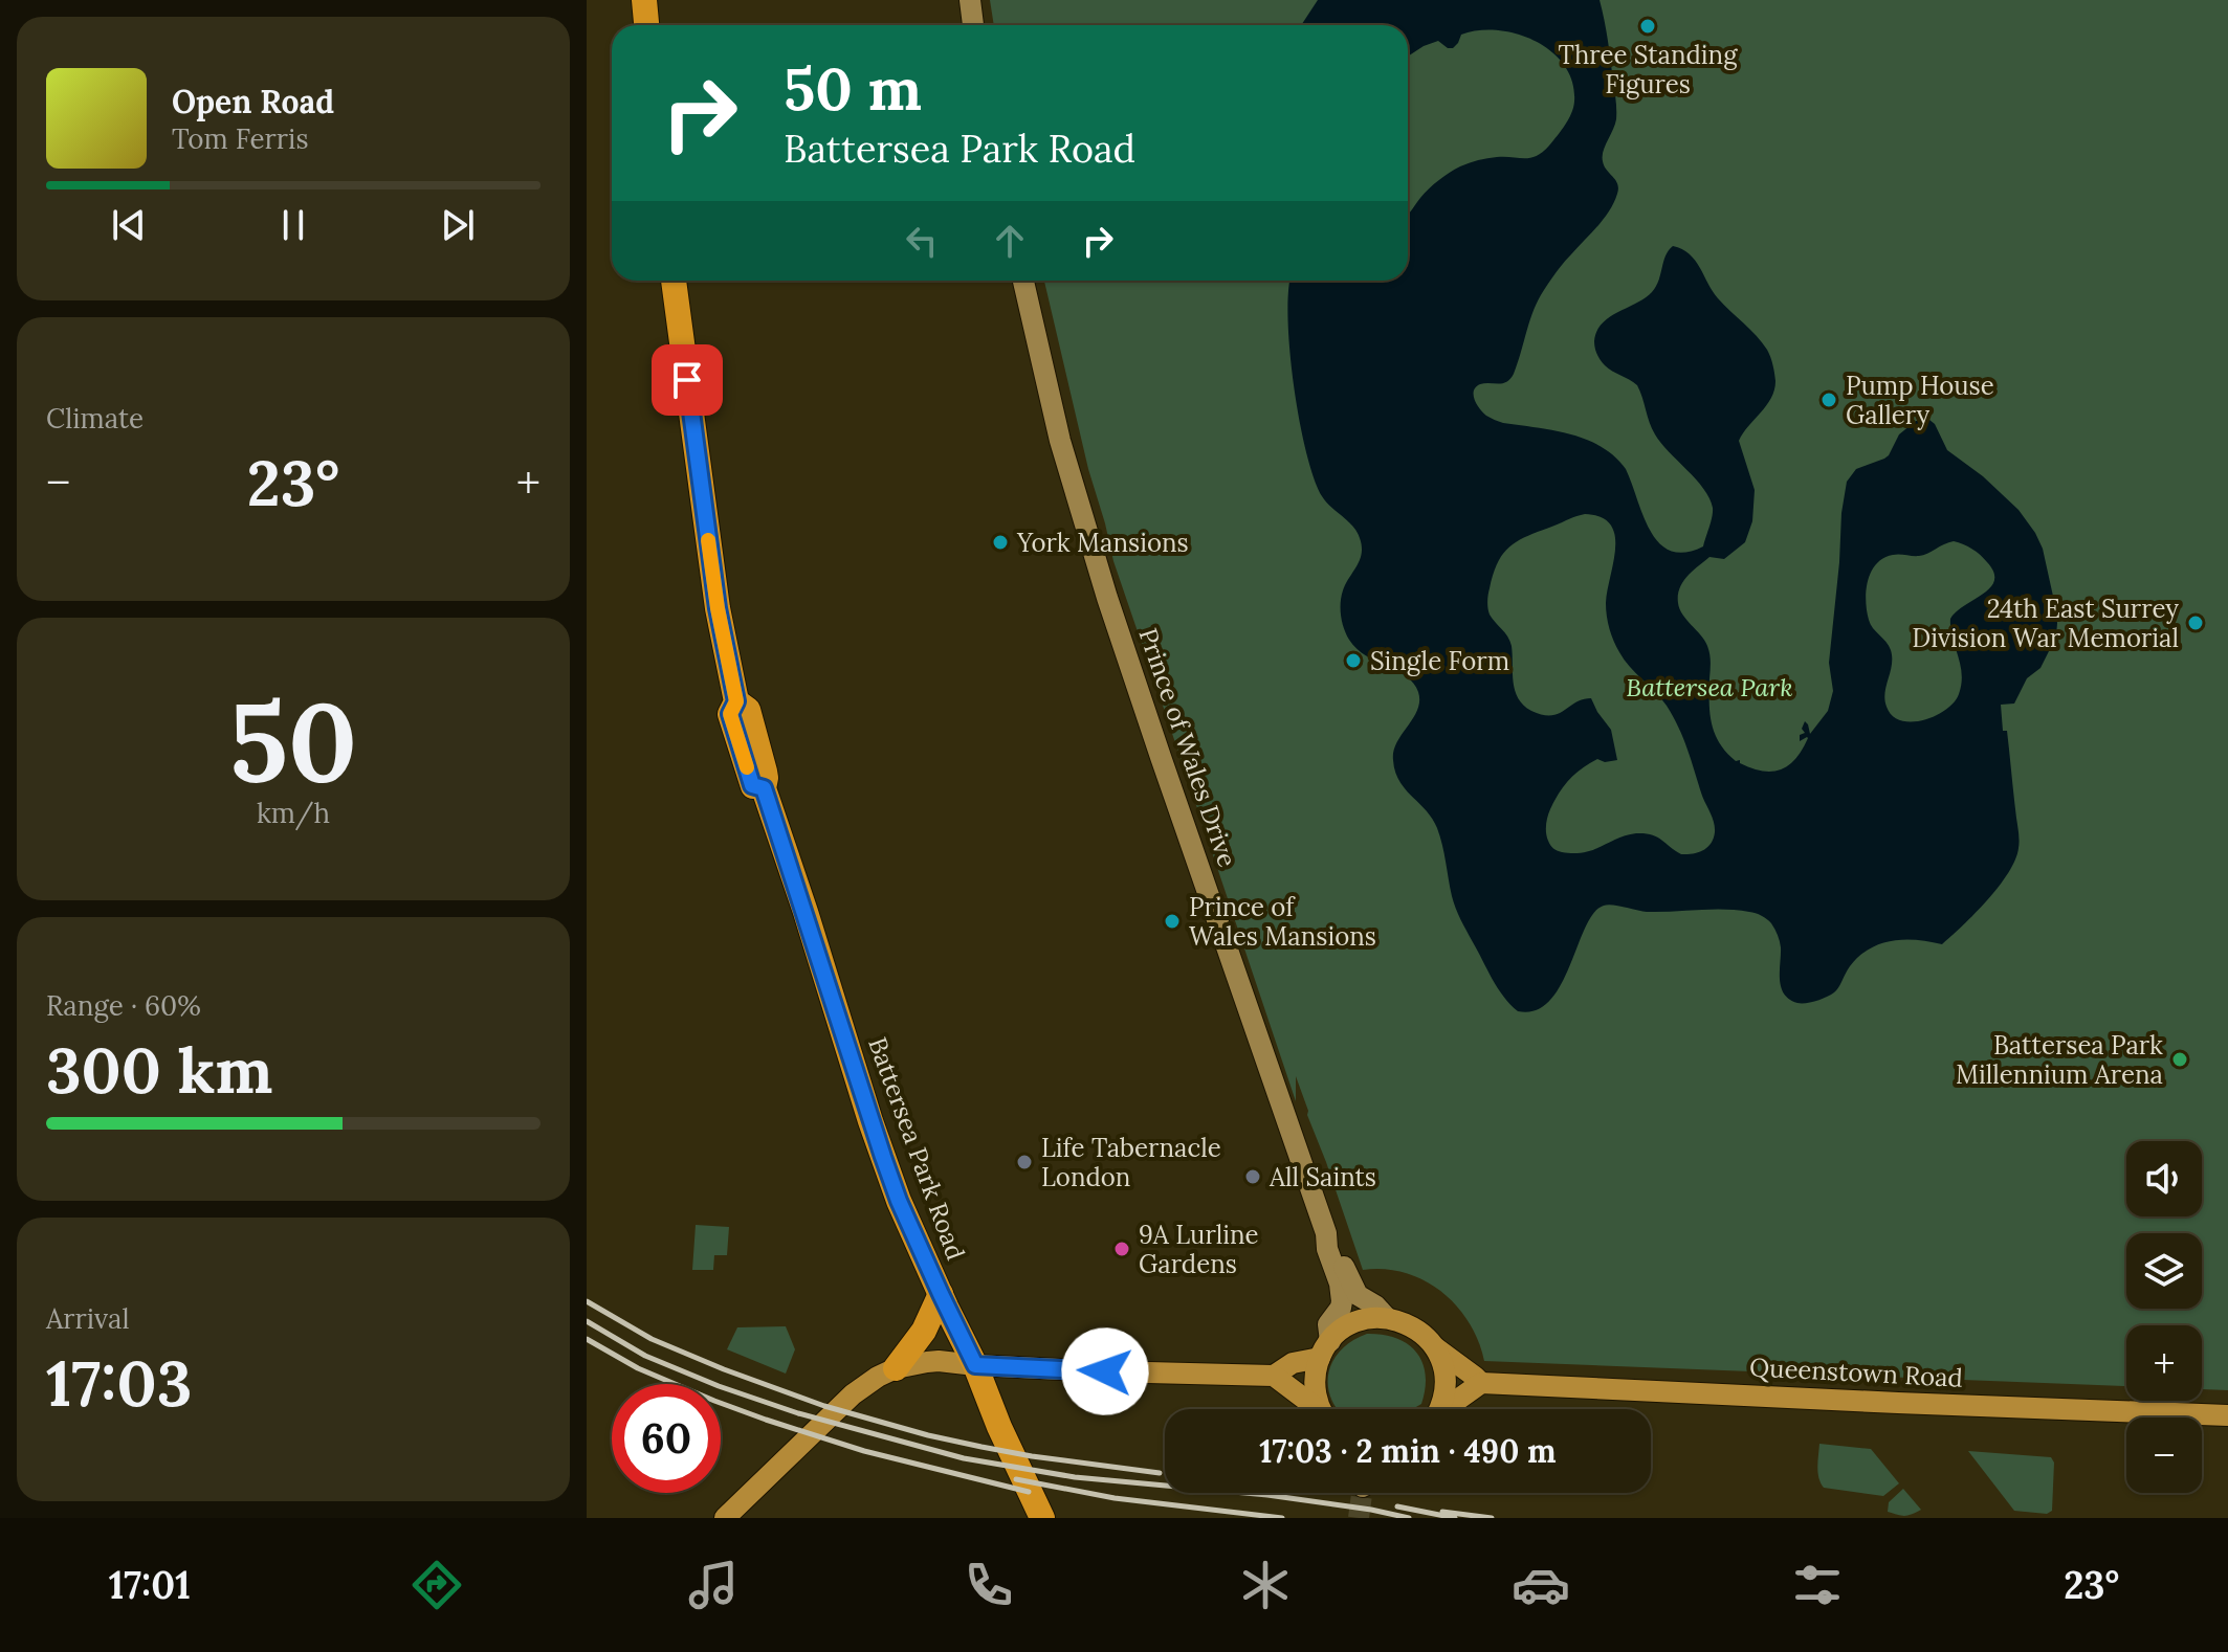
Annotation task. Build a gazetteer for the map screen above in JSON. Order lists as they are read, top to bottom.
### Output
{
  "streets": {
    "highway": ["Battersea Park Road"],
    "main road": ["Queenstown Road"],
    "street": ["Prince of Wales Drive"]
  },
  "parks": ["Battersea Park"],
  "places": [
    "Three Standing Figures",
    "Pump House Gallery",
    "York Mansions",
    "24th East Surrey Division War Memorial",
    "Single Form",
    "Prince of Wales Mansions",
    "Battersea Park Millennium Arena",
    "Life Tabernacle London",
    "All Saints",
    "9A Lurline Gardens"
  ],
  "page": {
    "turn": ["50 m", "Battersea Park Road"],
    "song": ["Open Road", "Tom Ferris"],
    "tile": [
      "Climate",
      ["50", "km/h"],
      ["Range · 60%", "300 km"],
      ["Arrival", "17:03"]
    ],
    "heat": ["−", "23°", "+"],
    "map_buttons": ["+", "−"],
    "limit": "60",
    "trip": "17:03 · 2 min · 490 m",
    "tabs": ["17:01", "23°"]
  }
}
